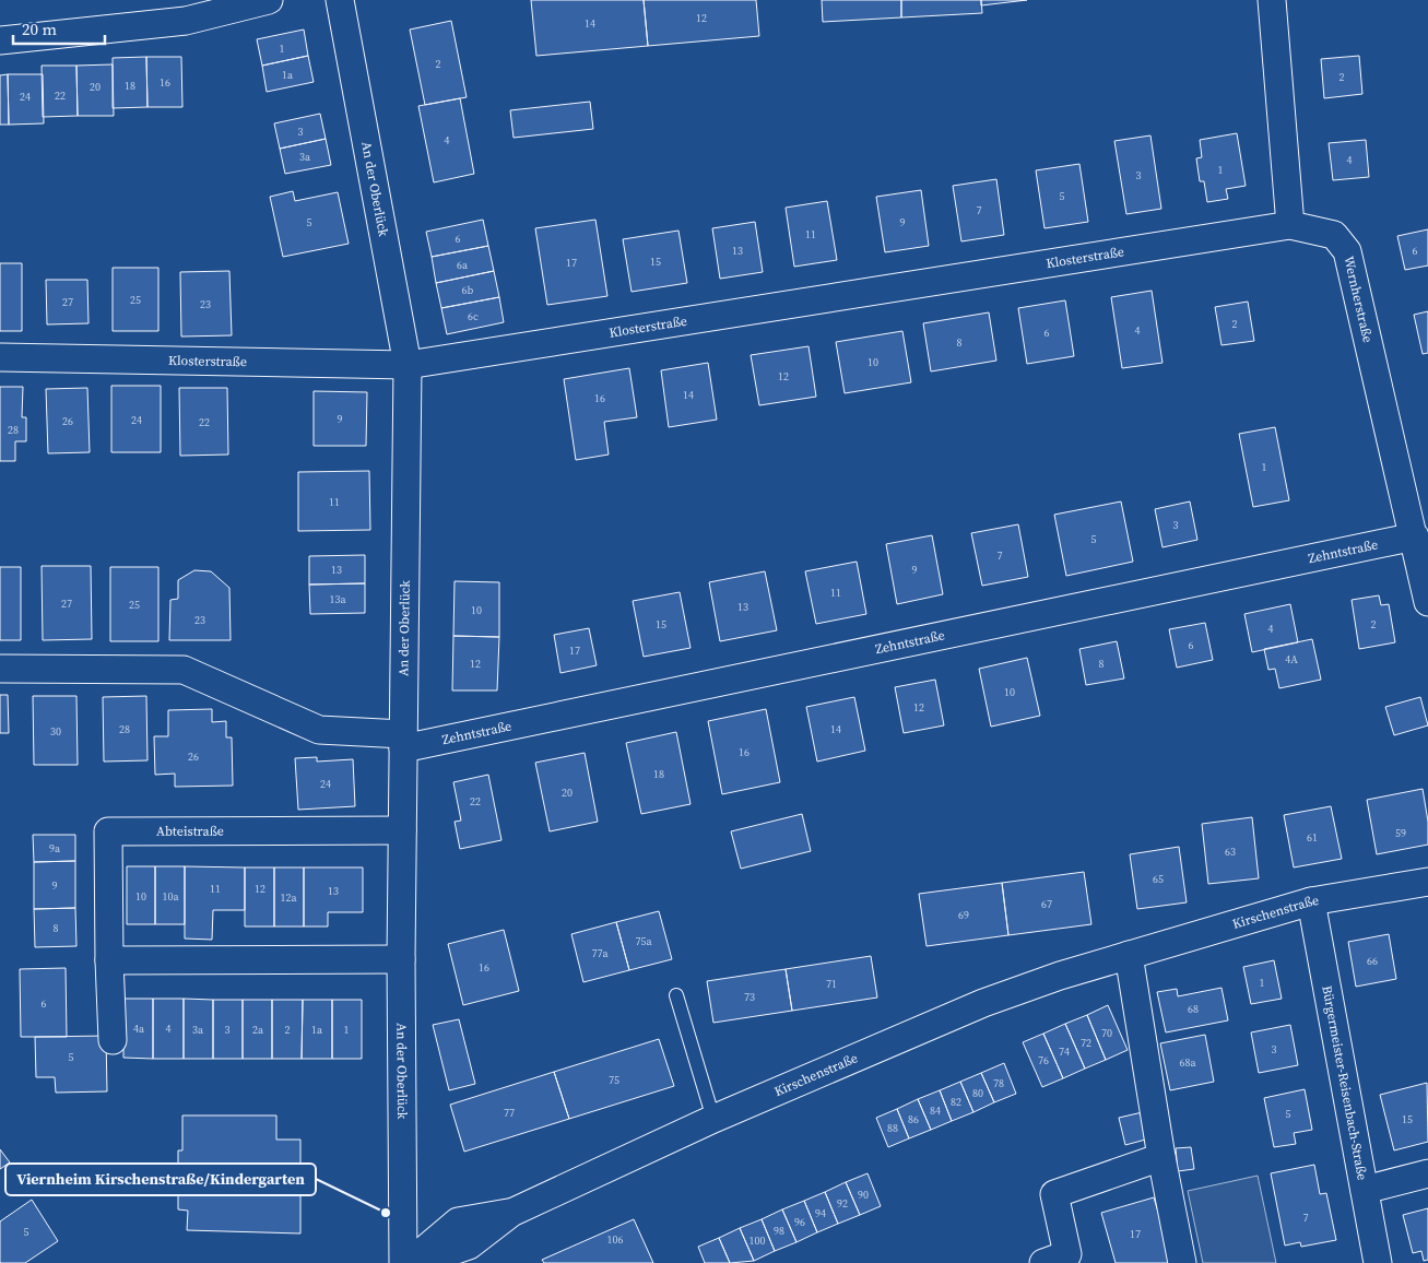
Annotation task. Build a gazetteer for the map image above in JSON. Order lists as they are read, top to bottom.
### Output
{
  "streets": {
    "street": [
      "An der Oberlück",
      "Klosterstraße",
      "Wernherstraße",
      "Zehntstraße",
      "Abteistraße",
      "Kirschenstraße",
      "Bürgermeister-Reisenbach-Straße"
    ]
  },
  "crossings": [
    ["An der Oberlück", "Klosterstraße"],
    ["An der Oberlück", "Zehntstraße"],
    ["An der Oberlück", "Abteistraße"],
    ["Klosterstraße", "Wernherstraße"],
    ["Wernherstraße", "Zehntstraße"],
    ["Kirschenstraße", "Bürgermeister-Reisenbach-Straße"]
  ],
  "places": ["Viernheim Kirschenstraße/Kindergarten"],
  "house_numbers": [
    "12",
    "14",
    "1",
    "2",
    "1a",
    "2",
    "16",
    "18",
    "20",
    "22",
    "24",
    "3",
    "4",
    "3a",
    "4",
    "1",
    "3",
    "5",
    "7",
    "5",
    "9",
    "11",
    "6",
    "13",
    "6",
    "15",
    "17",
    "6a",
    "6b",
    "25",
    "27",
    "23",
    "6c",
    "2",
    "4",
    "6",
    "8",
    "10",
    "12",
    "14",
    "16",
    "9",
    "24",
    "26",
    "22",
    "28",
    "1",
    "11",
    "3",
    "5",
    "7",
    "13",
    "9",
    "11",
    "13a",
    "27",
    "25",
    "13",
    "10",
    "23",
    "15",
    "2",
    "4",
    "6",
    "17",
    "4A",
    "12",
    "8",
    "10",
    "12",
    "28",
    "14",
    "30",
    "16",
    "26",
    "18",
    "24",
    "20",
    "22",
    "59",
    "61",
    "9a",
    "63",
    "65",
    "9",
    "11",
    "12",
    "13",
    "10",
    "10a",
    "12a",
    "67",
    "69",
    "8",
    "75a",
    "77a",
    "66",
    "16",
    "1",
    "71",
    "73",
    "6",
    "68",
    "4a",
    "4",
    "3a",
    "3",
    "2a",
    "2",
    "1a",
    "1",
    "70",
    "72",
    "3",
    "74",
    "5",
    "76",
    "68a",
    "75",
    "78",
    "80",
    "82",
    "84",
    "77",
    "5",
    "86",
    "15",
    "88",
    "90",
    "92",
    "94",
    "7",
    "96",
    "98",
    "5",
    "17",
    "106",
    "100"
  ],
  "scale_bar": "20 m"
}
